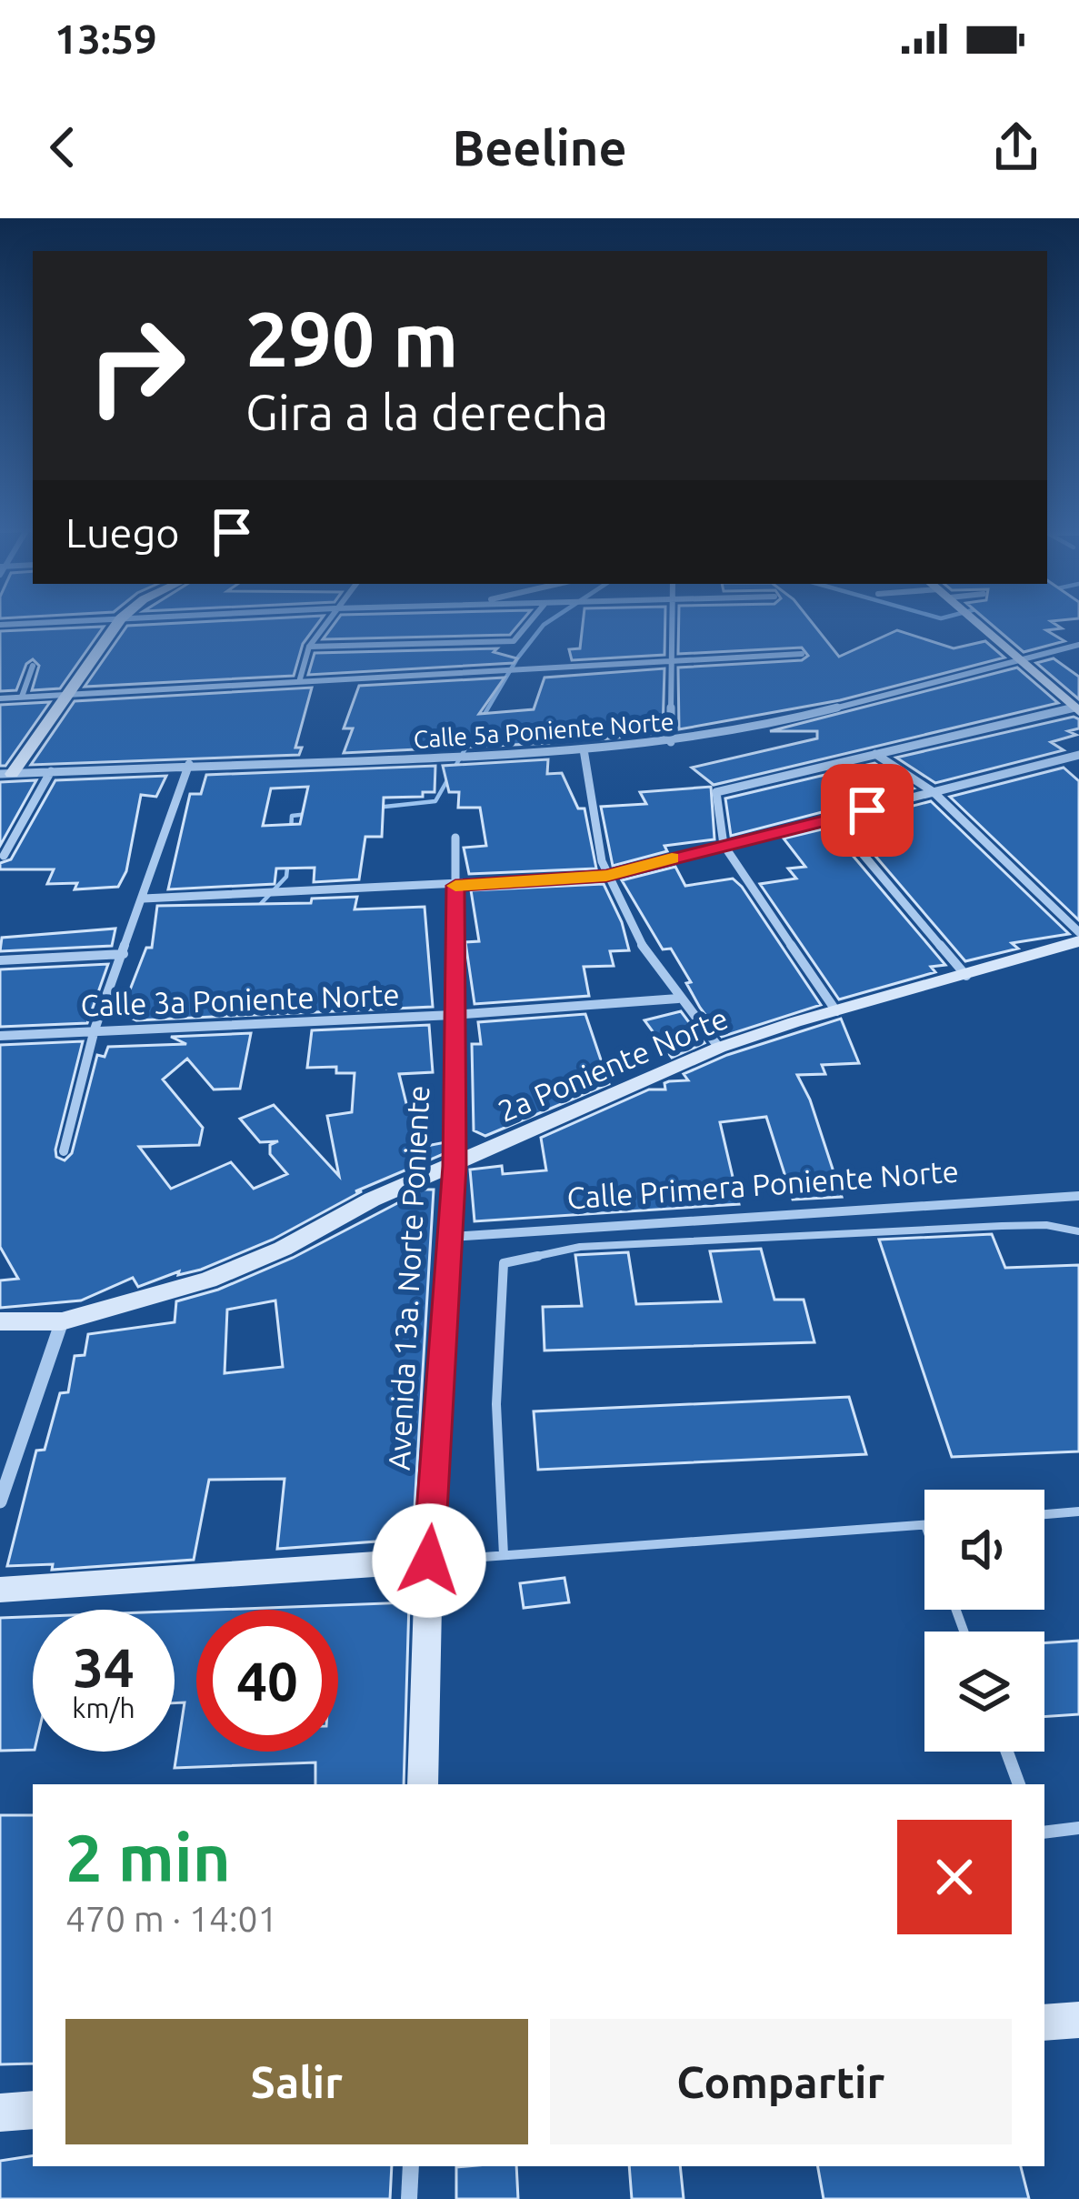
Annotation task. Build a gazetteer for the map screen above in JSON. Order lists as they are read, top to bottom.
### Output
{
  "streets": {
    "street": [
      "Calle 5a Poniente Norte",
      "Calle 3a Poniente Norte",
      "2a Poniente Norte",
      "Calle Primera Poniente Norte",
      "Avenida 13a. Norte Poniente"
    ]
  },
  "crossings": [
    ["Calle 3a Poniente Norte", "Avenida 13a. Norte Poniente"],
    ["2a Poniente Norte", "Avenida 13a. Norte Poniente"],
    ["Calle Primera Poniente Norte", "Avenida 13a. Norte Poniente"]
  ],
  "page": {
    "status": "13:59",
    "header": "Beeline",
    "turn": ["290 m", "Gira a la derecha"],
    "then": "Luego",
    "speed": "34 km/h",
    "limit": "40",
    "heading": ["2 min", "470 m · 14:01"],
    "buttons": ["Salir", "Compartir"]
  }
}
